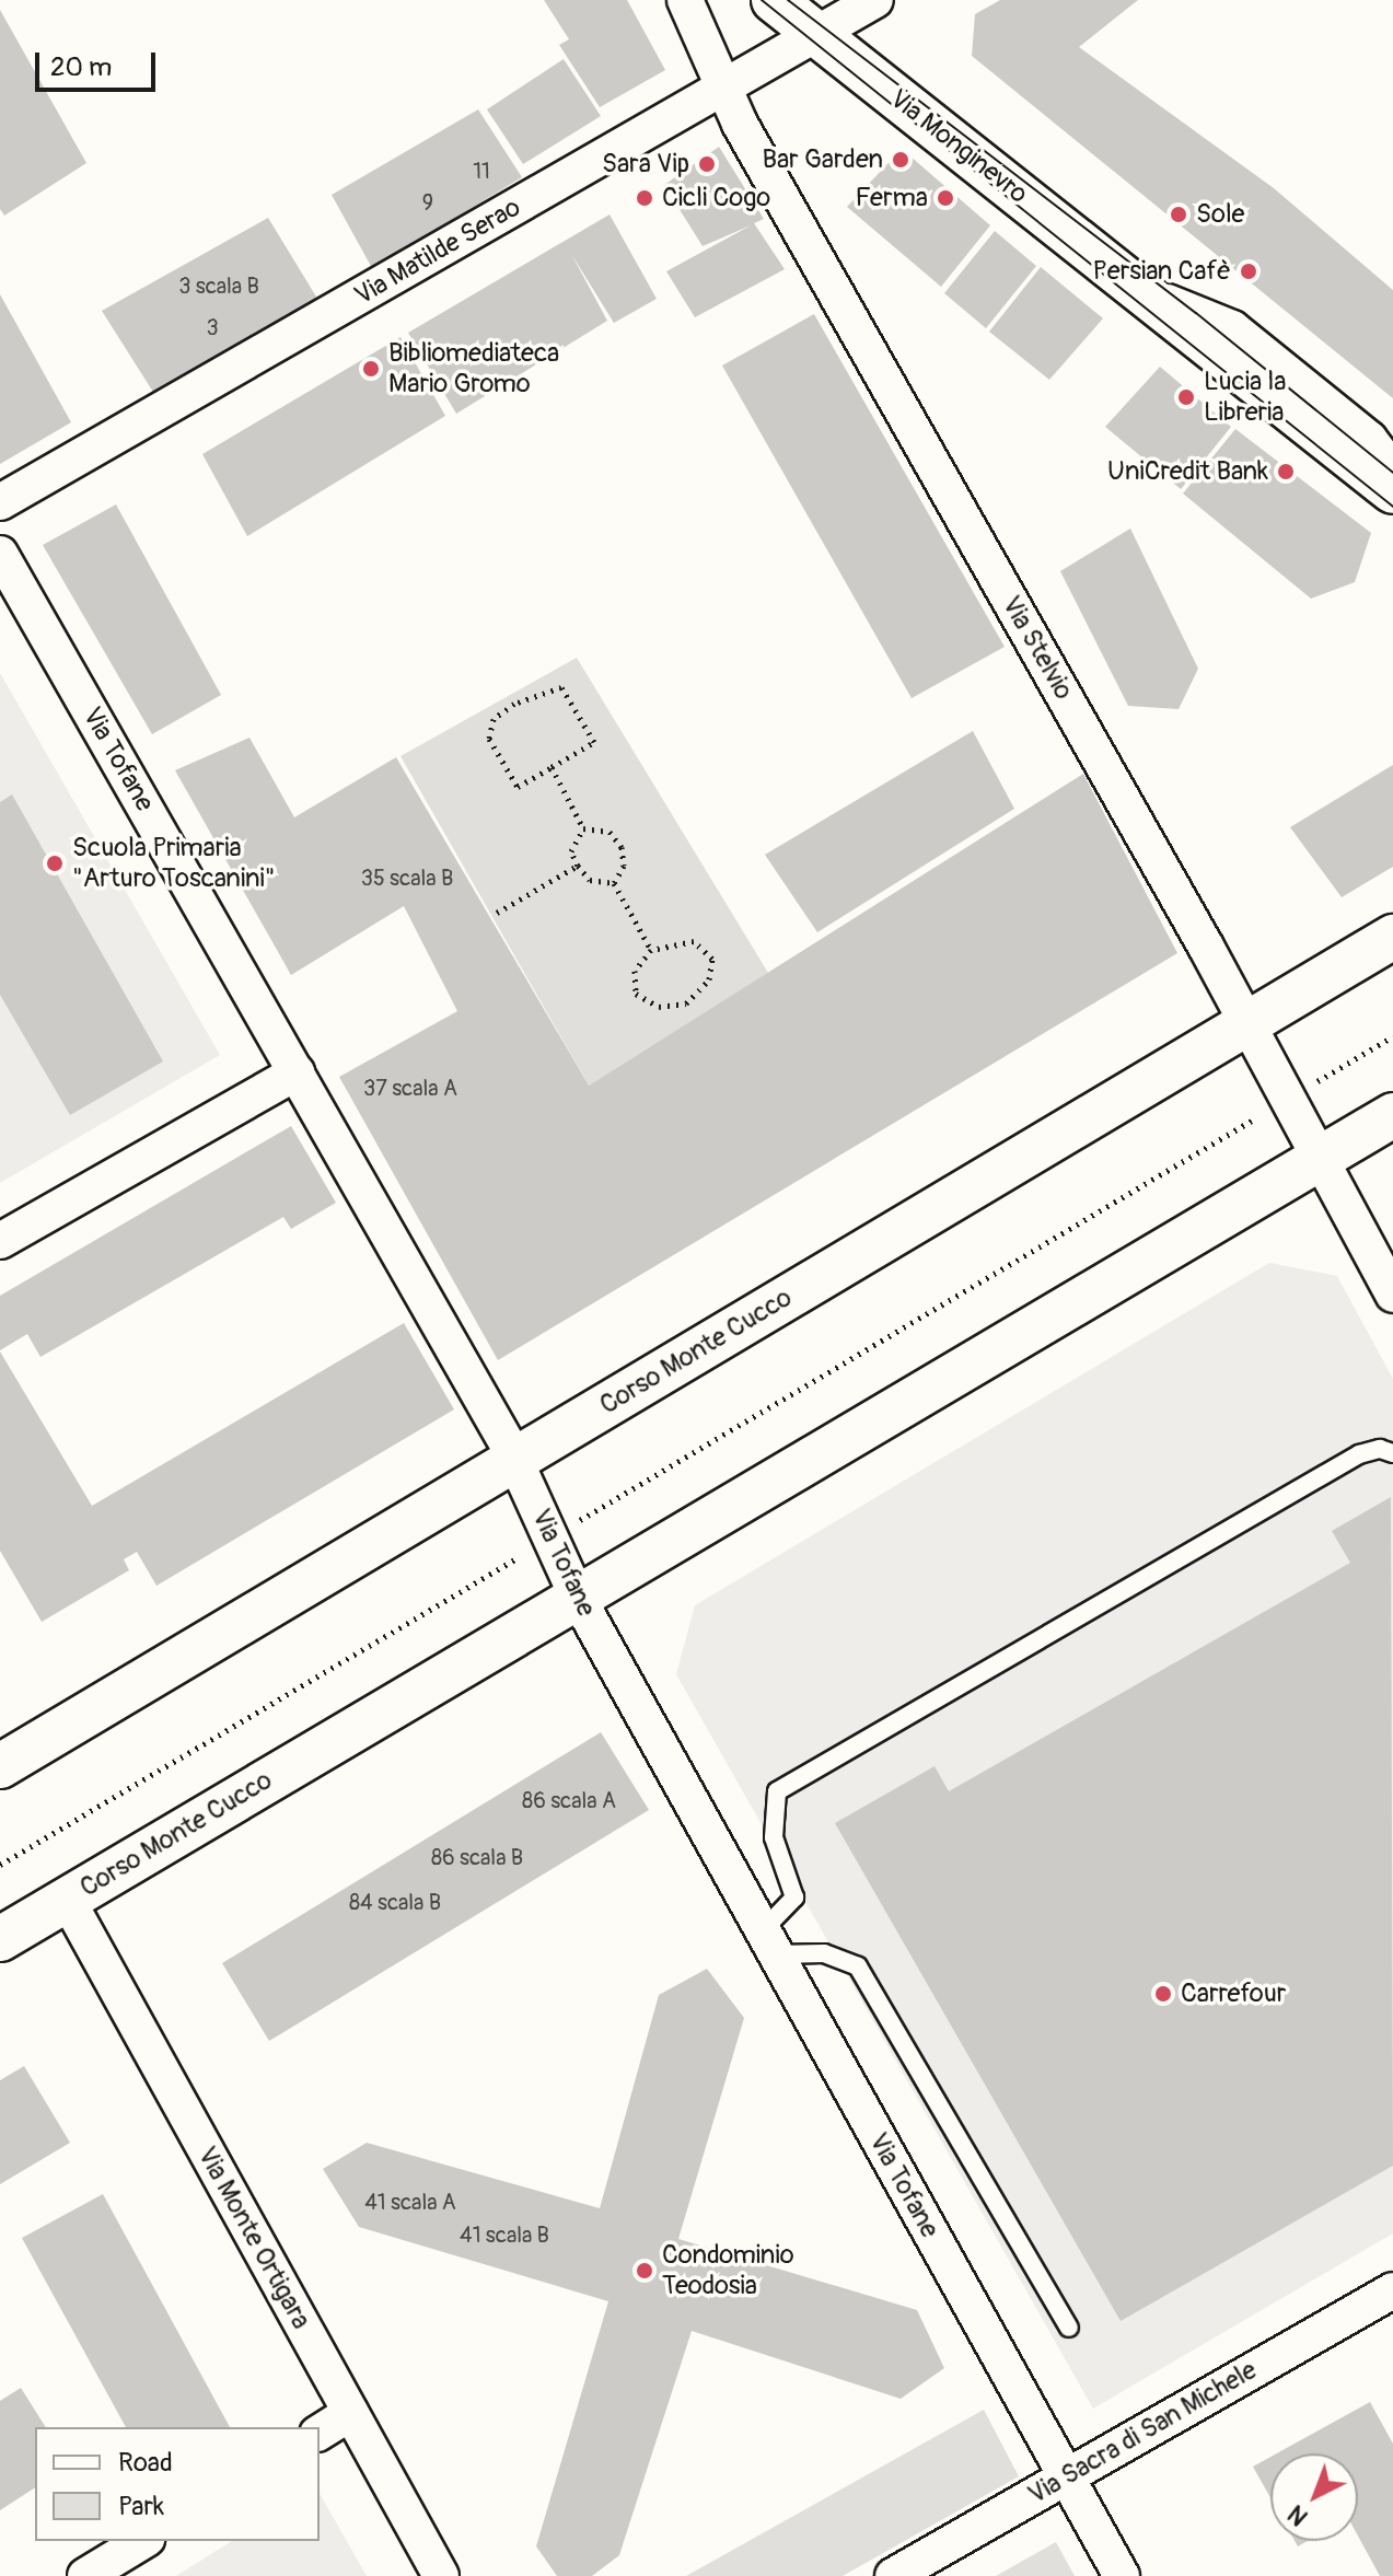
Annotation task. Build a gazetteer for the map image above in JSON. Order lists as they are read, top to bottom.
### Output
{
  "streets": {
    "street": [
      "Via Monginevro",
      "Via Matilde Serao",
      "Via Stelvio",
      "Via Tofane",
      "Corso Monte Cucco",
      "Via Monte Ortigara",
      "Via Sacra di San Michele"
    ]
  },
  "crossings": [
    ["Via Monginevro", "Via Matilde Serao"],
    ["Via Matilde Serao", "Via Stelvio"],
    ["Via Stelvio", "Corso Monte Cucco"],
    ["Via Tofane", "Corso Monte Cucco"],
    ["Via Tofane", "Via Sacra di San Michele"],
    ["Corso Monte Cucco", "Via Monte Ortigara"]
  ],
  "places": [
    "Bar Garden",
    "Sara Vip",
    "Cicli Cogo",
    "Ferma",
    "Sole",
    "Persian Cafè",
    "Bibliomediateca Mario Gromo",
    "Lucia la Libreria",
    "UniCredit Bank",
    "Scuola Primaria \"Arturo Toscanini\"",
    "Carrefour",
    "Condominio Teodosia"
  ],
  "house_numbers": [
    "11",
    "9",
    "3 scala B",
    "3",
    "35 scala B",
    "37 scala A",
    "86 scala A",
    "86 scala B",
    "84 scala B",
    "41 scala A",
    "41 scala B"
  ],
  "legend": ["Road", "Park"],
  "scale_bar": "20 m",
  "north": "bottom left"
}
